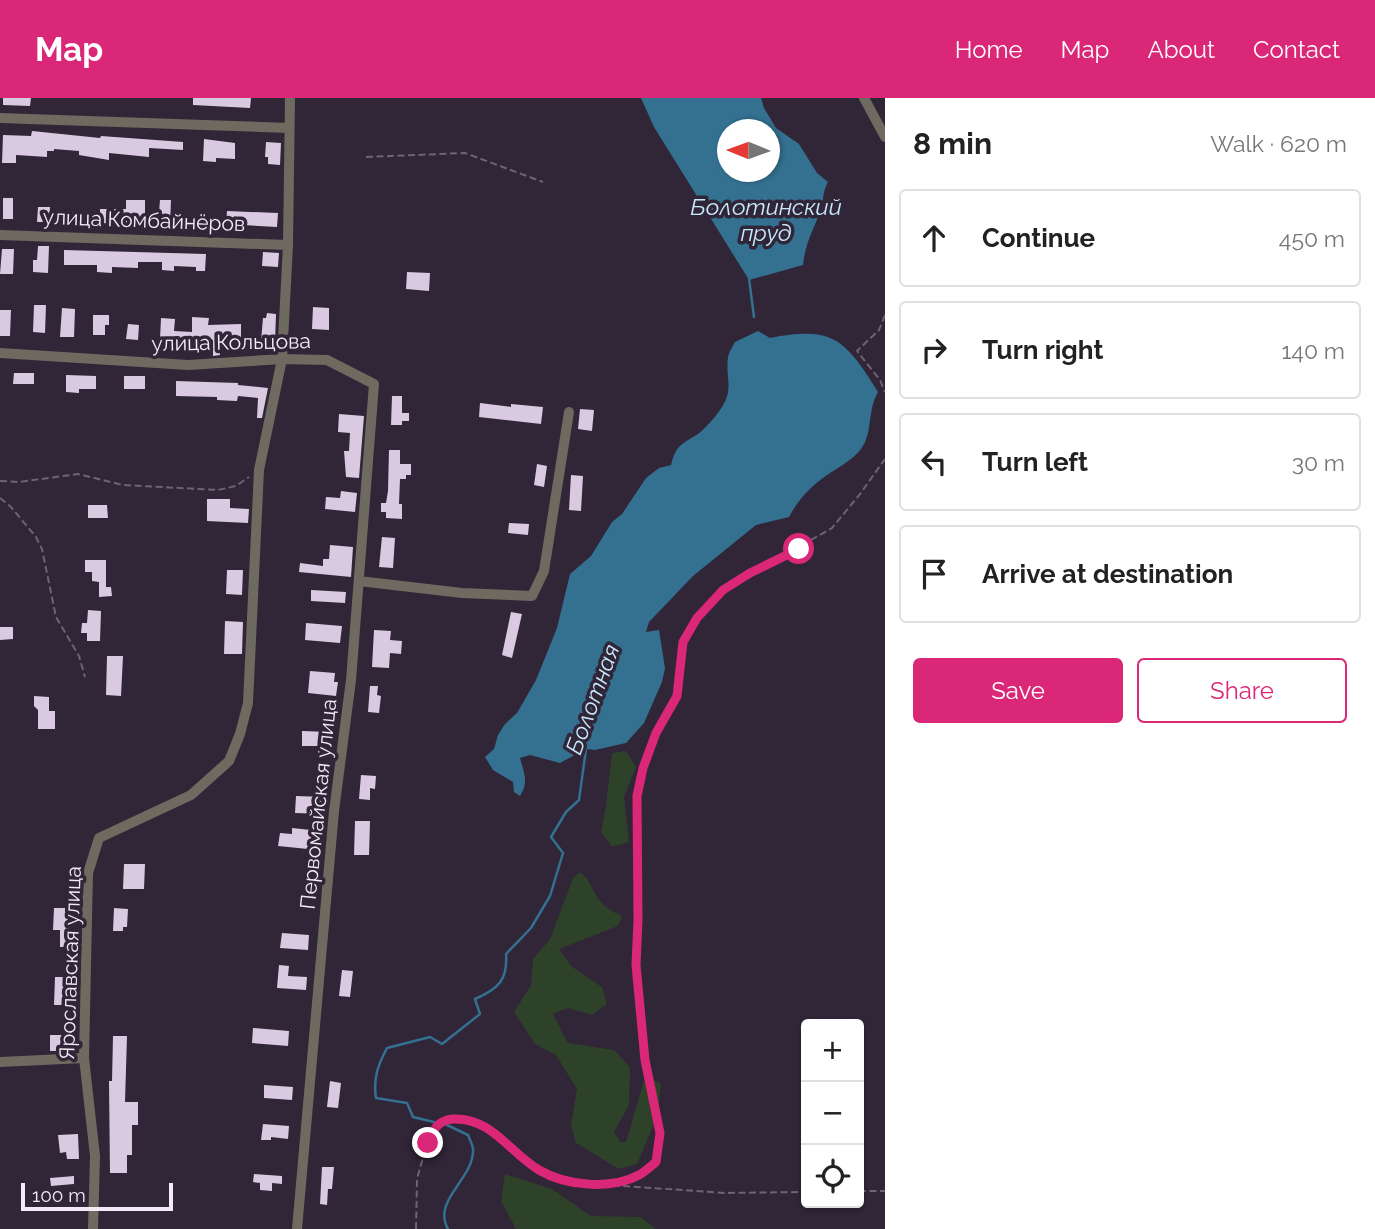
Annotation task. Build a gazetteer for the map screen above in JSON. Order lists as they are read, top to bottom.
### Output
{
  "streets": {
    "street": [
      "улица Комбайнёров",
      "улица Кольцова",
      "Первомайская улица",
      "Ярославская улица"
    ]
  },
  "crossings": [
    ["улица Комбайнёров", "Ярославская улица"],
    ["улица Кольцова", "Первомайская улица"],
    ["улица Кольцова", "Ярославская улица"]
  ],
  "water": ["Болотинский пруд", "Болотная"],
  "scale_bar": "100 m",
  "north": "left",
  "page": {
    "header": "Map",
    "nav": [
      "Home",
      "Map",
      "About",
      "Contact"
    ],
    "heading": ["8 min", "Walk · 620 m"],
    "list": [
      ["Continue", "450 m"],
      ["Turn right", "140 m"],
      ["Turn left", "30 m"],
      "Arrive at destination"
    ],
    "buttons": ["Save", "Share"],
    "map_buttons": ["+", "−"],
    "scale": "100 m"
  }
}
